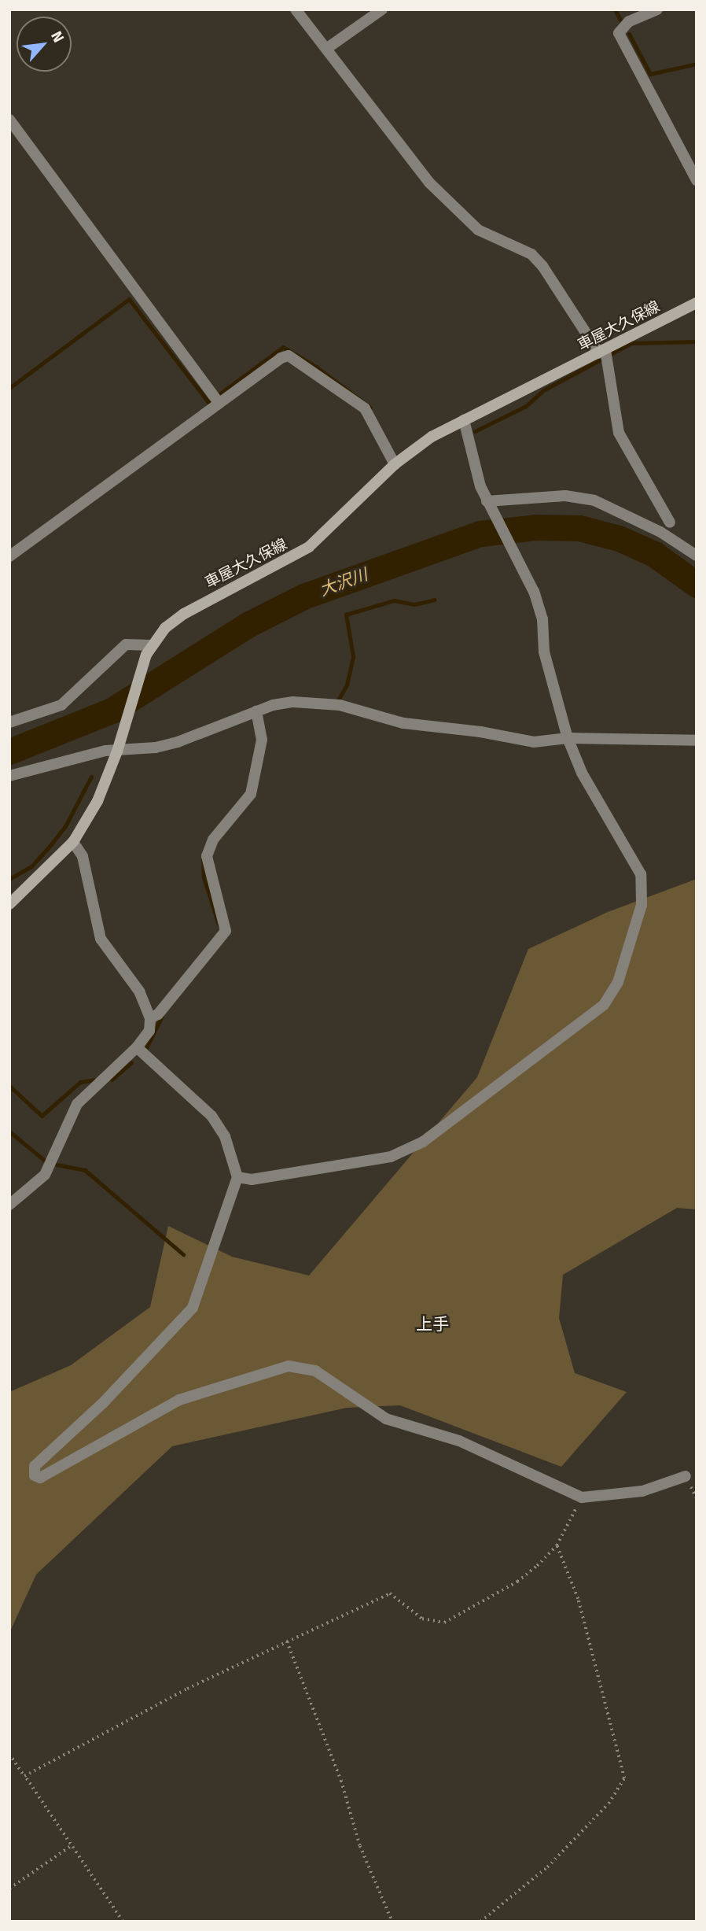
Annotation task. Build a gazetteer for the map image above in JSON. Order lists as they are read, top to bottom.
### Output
{
  "streets": {
    "main road": ["車屋大久保線"]
  },
  "districts": ["上手"],
  "water": ["大沢川"],
  "north": "top right"
}
